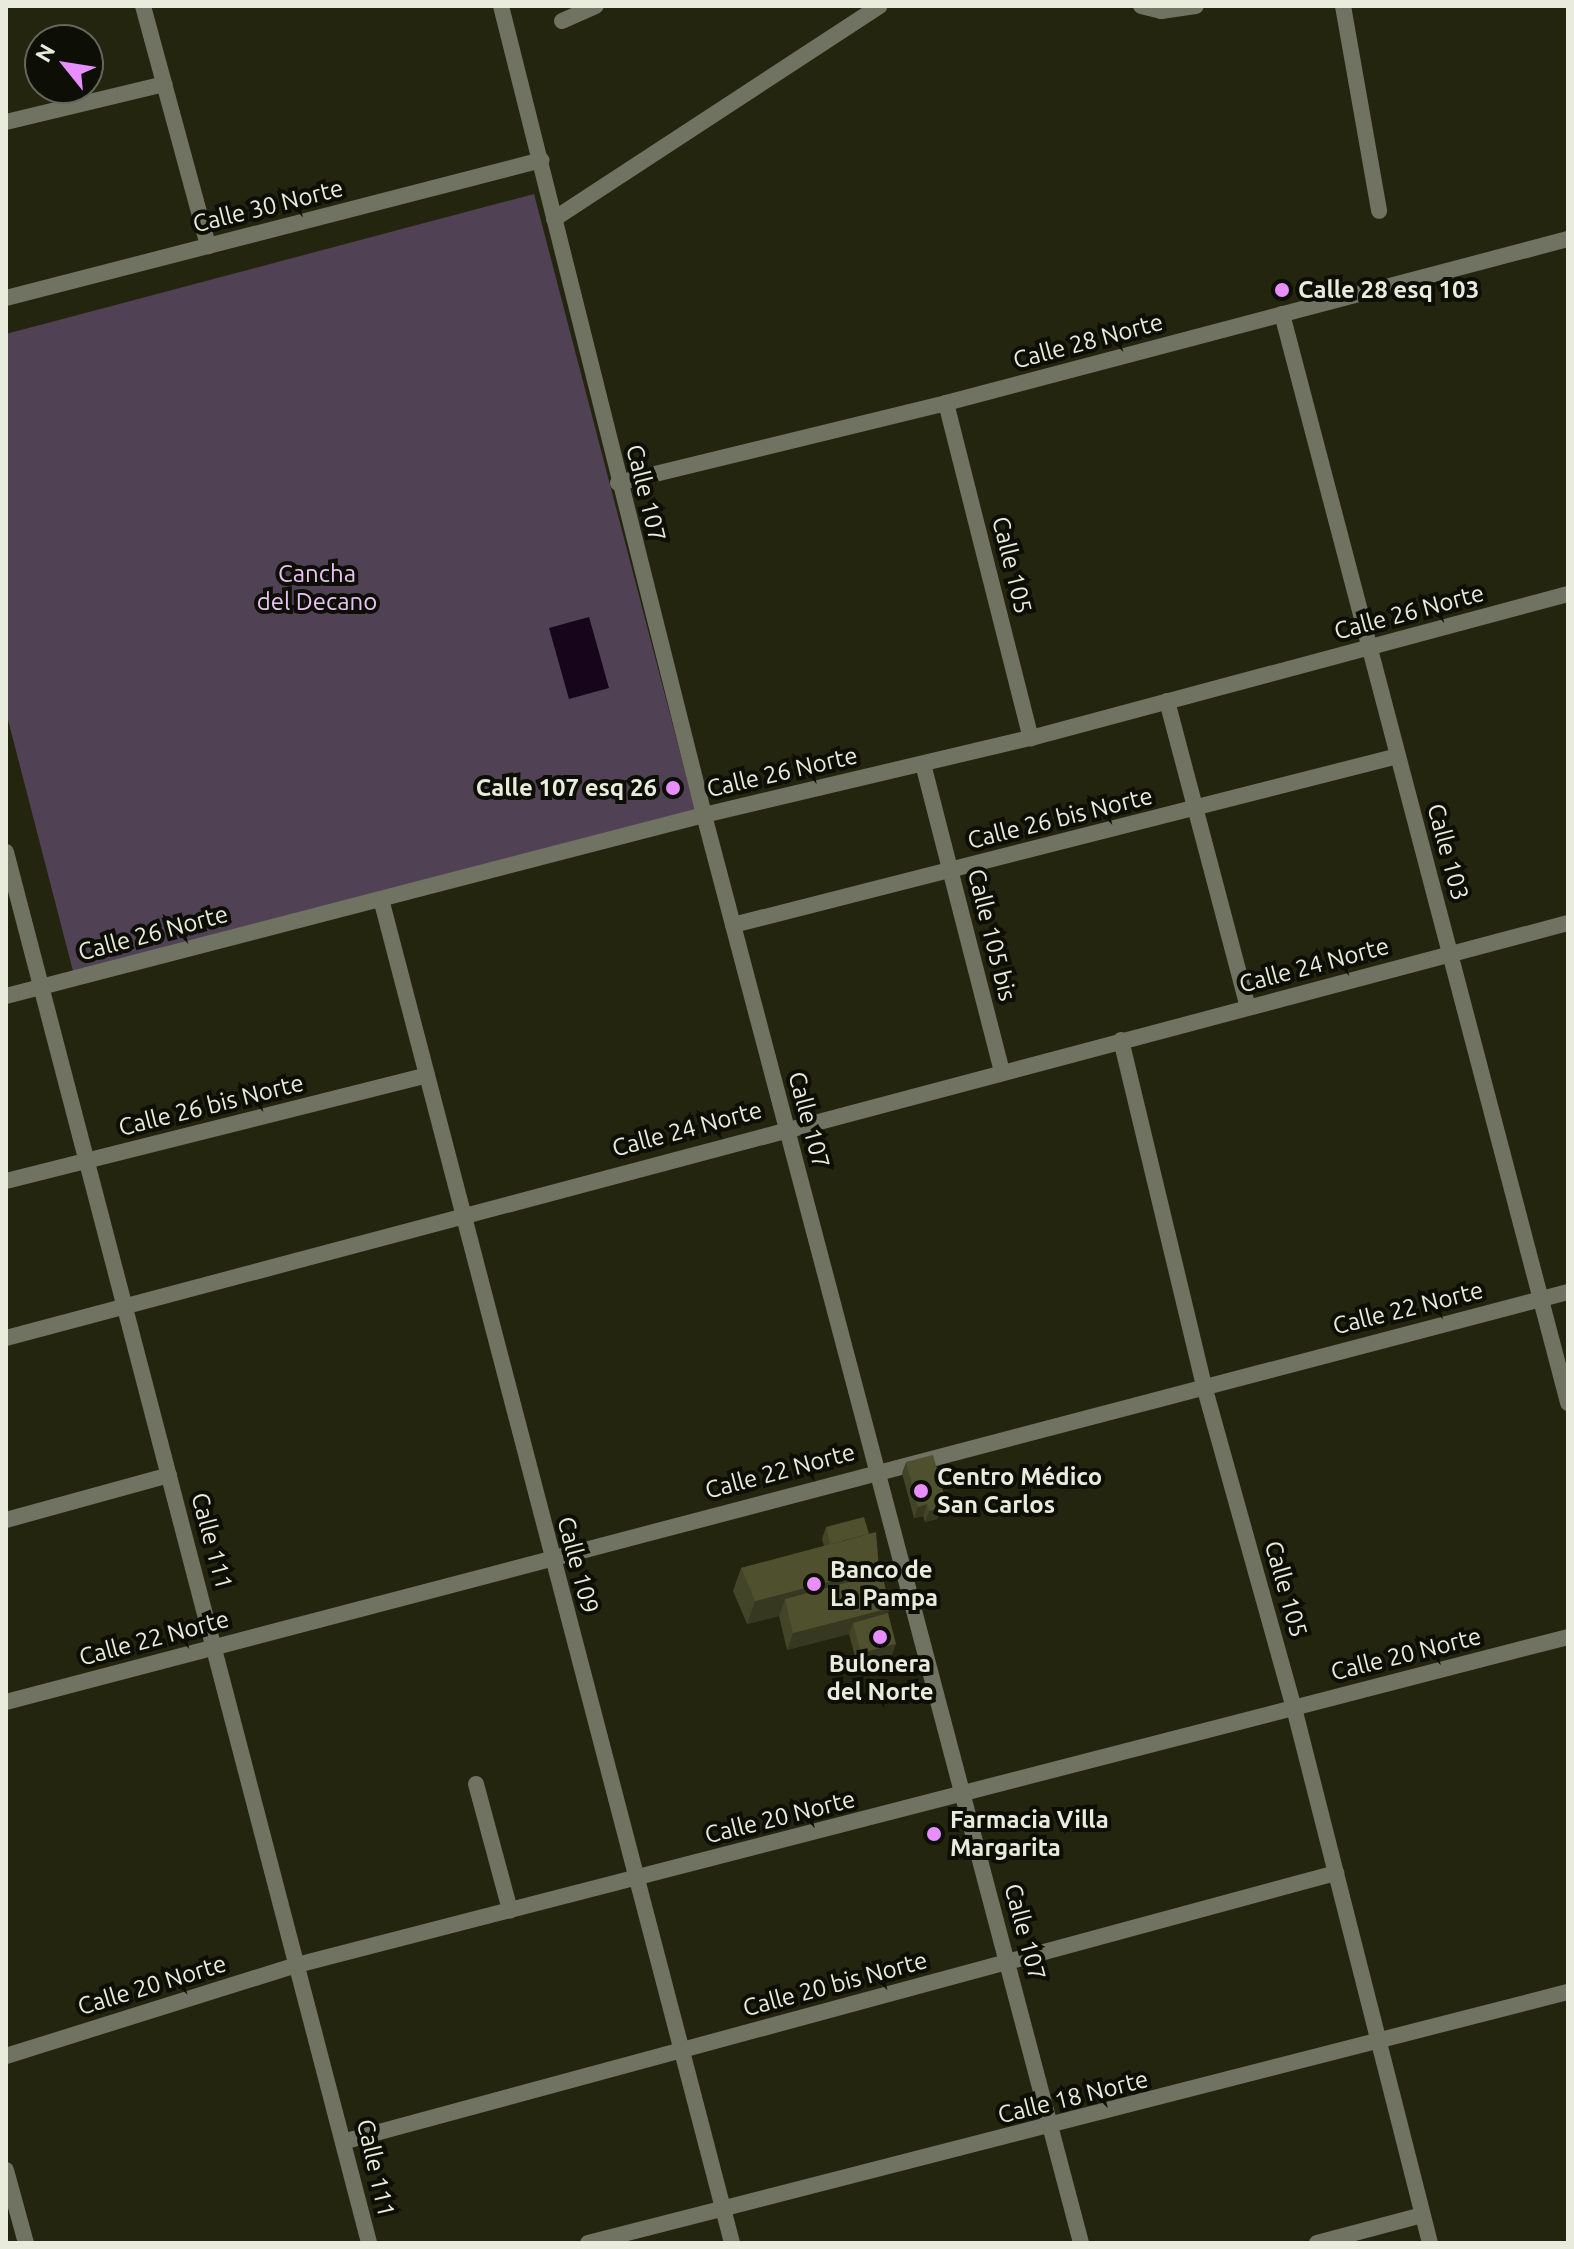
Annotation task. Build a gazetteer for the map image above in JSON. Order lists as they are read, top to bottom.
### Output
{
  "streets": {
    "street": [
      "Calle 30 Norte",
      "Calle 28 Norte",
      "Calle 107",
      "Calle 105",
      "Calle 26 Norte",
      "Calle 26 bis Norte",
      "Calle 103",
      "Calle 105 bis",
      "Calle 24 Norte",
      "Calle 22 Norte",
      "Calle 111",
      "Calle 109",
      "Calle 20 Norte",
      "Calle 20 bis Norte",
      "Calle 18 Norte"
    ]
  },
  "crossings": [
    ["Calle 30 Norte", "Calle 107"],
    ["Calle 28 Norte", "Calle 107"],
    ["Calle 28 Norte", "Calle 105"],
    ["Calle 28 Norte", "Calle 103"],
    ["Calle 107", "Calle 26 Norte"],
    ["Calle 107", "Calle 26 bis Norte"],
    ["Calle 107", "Calle 24 Norte"],
    ["Calle 107", "Calle 22 Norte"],
    ["Calle 107", "Calle 20 Norte"],
    ["Calle 107", "Calle 20 bis Norte"],
    ["Calle 107", "Calle 18 Norte"],
    ["Calle 105", "Calle 26 Norte"],
    ["Calle 105", "Calle 24 Norte"],
    ["Calle 105", "Calle 22 Norte"],
    ["Calle 105", "Calle 20 Norte"],
    ["Calle 105", "Calle 20 bis Norte"],
    ["Calle 105", "Calle 18 Norte"],
    ["Calle 26 Norte", "Calle 103"],
    ["Calle 26 Norte", "Calle 105 bis"],
    ["Calle 26 Norte", "Calle 111"],
    ["Calle 26 Norte", "Calle 109"],
    ["Calle 26 bis Norte", "Calle 103"],
    ["Calle 26 bis Norte", "Calle 105 bis"],
    ["Calle 26 bis Norte", "Calle 111"],
    ["Calle 26 bis Norte", "Calle 109"],
    ["Calle 103", "Calle 24 Norte"],
    ["Calle 103", "Calle 22 Norte"],
    ["Calle 105 bis", "Calle 24 Norte"],
    ["Calle 24 Norte", "Calle 111"],
    ["Calle 24 Norte", "Calle 109"],
    ["Calle 22 Norte", "Calle 111"],
    ["Calle 22 Norte", "Calle 109"],
    ["Calle 111", "Calle 20 Norte"],
    ["Calle 111", "Calle 20 bis Norte"],
    ["Calle 109", "Calle 20 Norte"],
    ["Calle 109", "Calle 20 bis Norte"],
    ["Calle 109", "Calle 18 Norte"]
  ],
  "parks": ["Cancha del Decano"],
  "places": [
    "Calle 28 esq 103",
    "Calle 107 esq 26",
    "Centro Médico San Carlos",
    "Banco de La Pampa",
    "Bulonera del Norte",
    "Farmacia Villa Margarita"
  ],
  "north": "top left"
}
